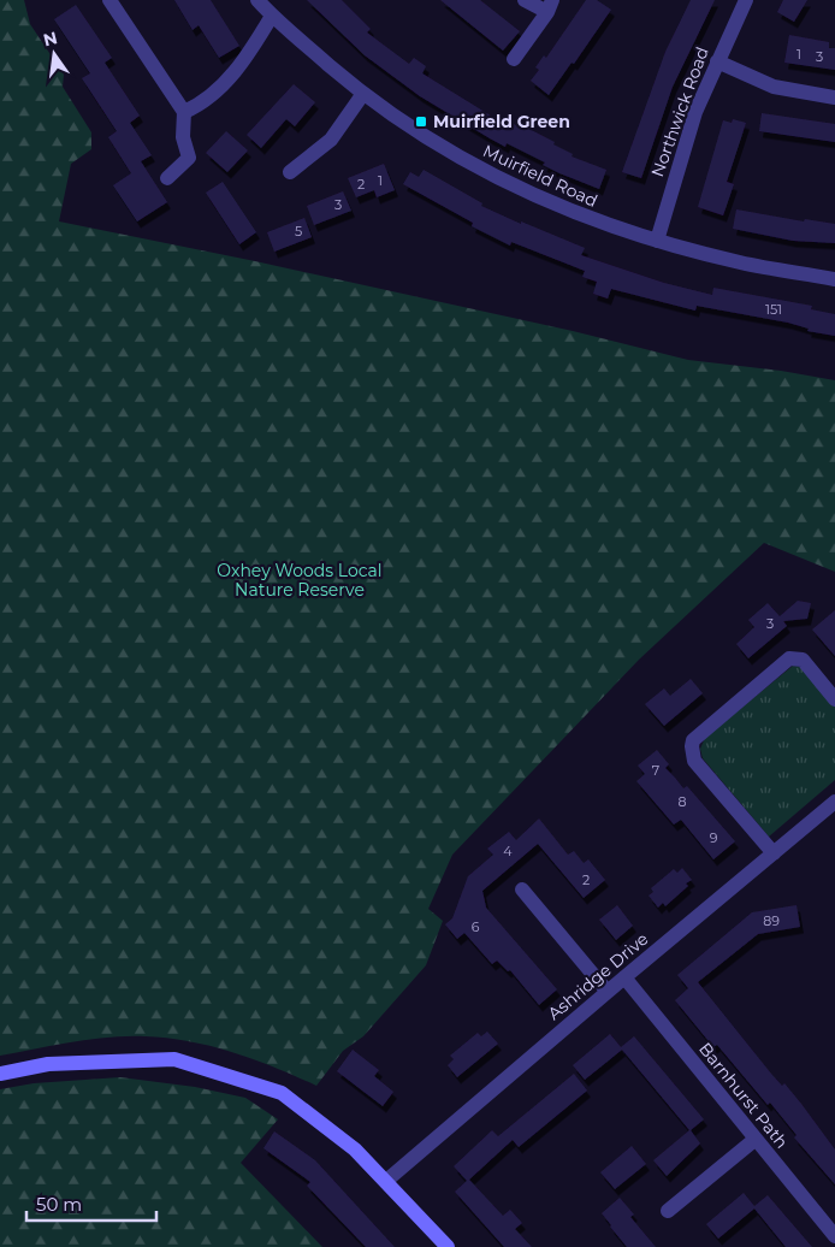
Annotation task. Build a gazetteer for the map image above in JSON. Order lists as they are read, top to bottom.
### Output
{
  "streets": {
    "street": [
      "Northwick Road",
      "Muirfield Road",
      "Ashridge Drive",
      "Barnhurst Path"
    ]
  },
  "crossings": [
    ["Northwick Road", "Muirfield Road"],
    ["Ashridge Drive", "Barnhurst Path"]
  ],
  "parks": ["Oxhey Woods Local Nature Reserve"],
  "places": {
    "transit": ["Muirfield Green"]
  },
  "house_numbers": [
    "1",
    "3",
    "1",
    "2",
    "3",
    "5",
    "151",
    "3",
    "7",
    "8",
    "9",
    "4",
    "2",
    "89",
    "6"
  ],
  "scale_bar": "50 m",
  "north": "top"
}
